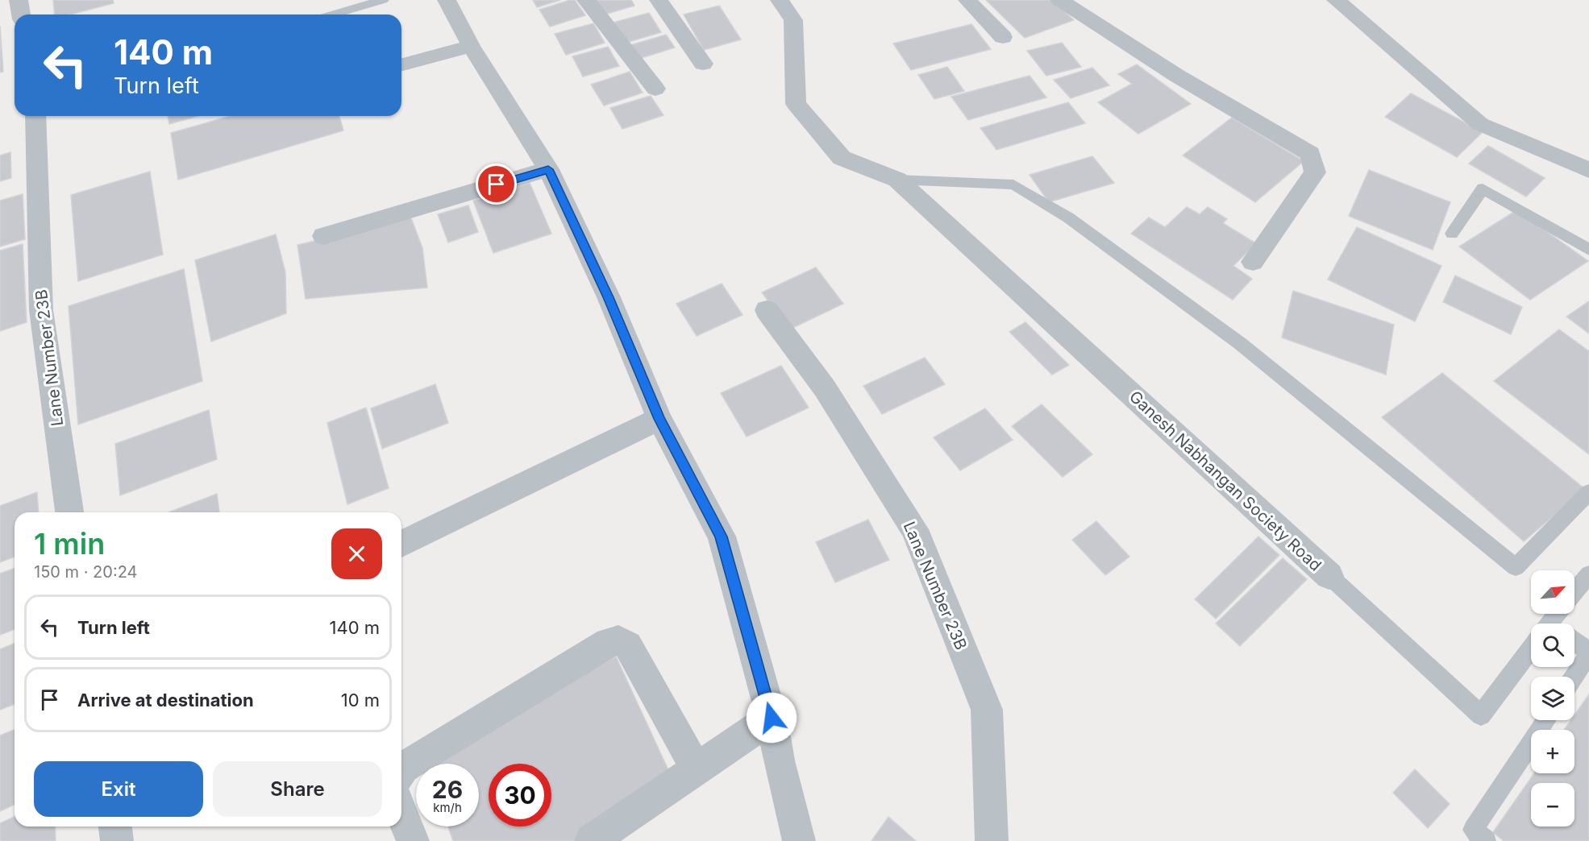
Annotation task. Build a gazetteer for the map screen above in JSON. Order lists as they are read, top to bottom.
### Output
{
  "streets": {
    "street": ["Lane Number 23B", "Ganesh Nabhangan Society Road"]
  },
  "north": "top right",
  "page": {
    "turn": ["140 m", "Turn left"],
    "heading": ["1 min", "150 m · 20:24"],
    "map_buttons": ["+", "−"],
    "list": [
      {
        "name": "Turn left",
        "value": "140 m"
      },
      {
        "name": "Arrive at destination",
        "value": "10 m"
      }
    ],
    "buttons": ["Exit", "Share"],
    "speed": "26 km/h",
    "limit": "30"
  }
}
